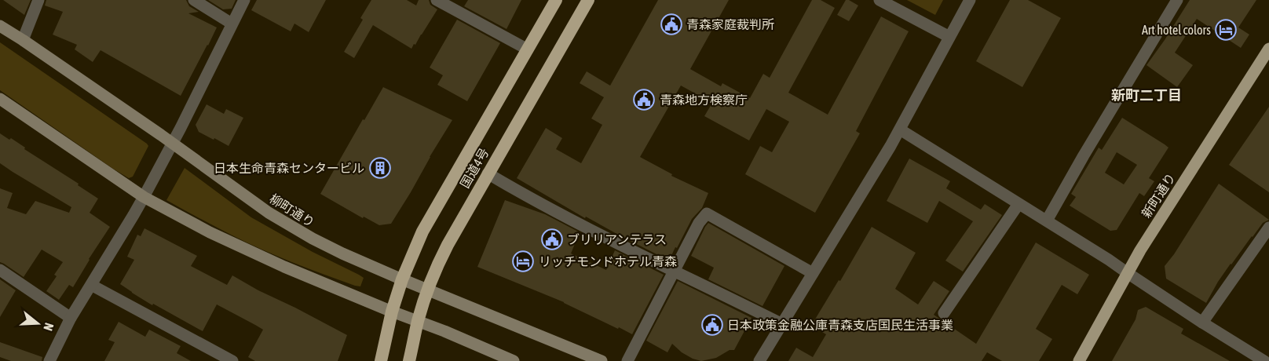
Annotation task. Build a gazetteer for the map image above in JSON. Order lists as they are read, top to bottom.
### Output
{
  "streets": {
    "highway": ["国道4号"],
    "main road": ["新町通り", "柳町通り"]
  },
  "crossings": [
    ["国道4号", "柳町通り"]
  ],
  "districts": ["新町二丁目"],
  "places": {
    "public building": [
      "青森家庭裁判所",
      "青森地方検察庁",
      "ブリリアンテラス",
      "日本政策金融公庫青森支店国民生活事業"
    ],
    "hotel": ["Art hotel colors", "リッチモンドホテル青森"],
    "building": ["日本生命青森センタービル"]
  },
  "north": "right"
}
